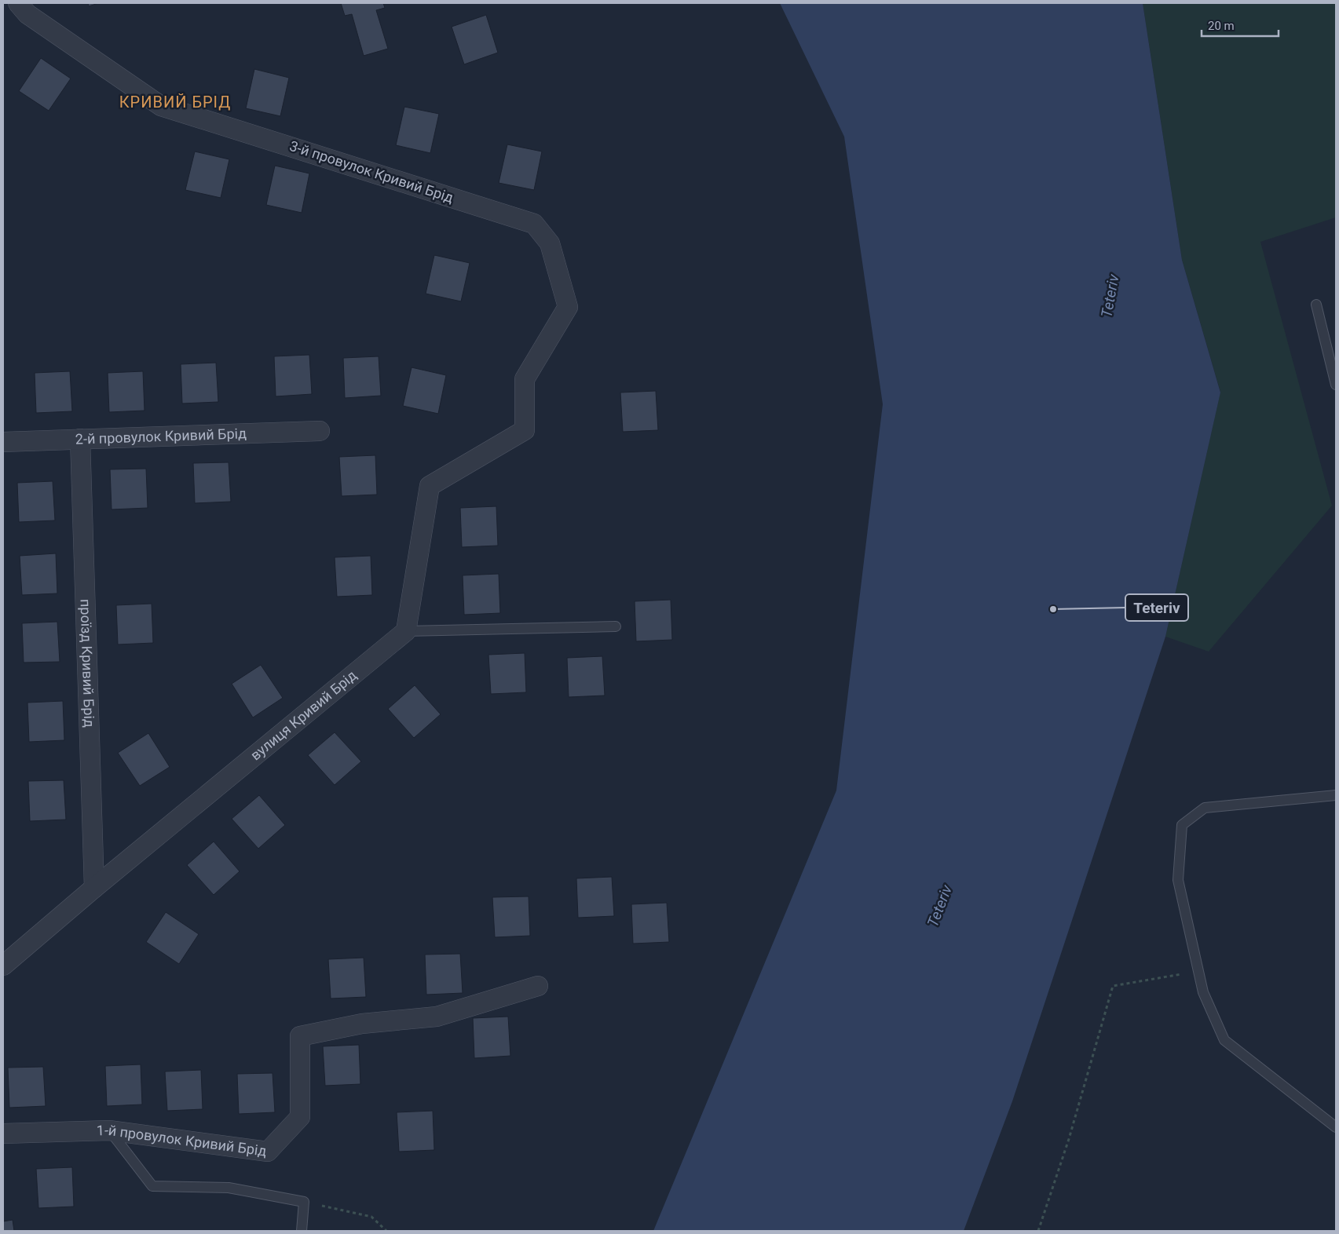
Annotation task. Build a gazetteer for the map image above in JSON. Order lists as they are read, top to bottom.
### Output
{
  "streets": {
    "street": [
      "3-й провулок Кривий Брід",
      "2-й провулок Кривий Брід",
      "проїзд Кривий Брід",
      "вулиця Кривий Брід",
      "1-й провулок Кривий Брід"
    ]
  },
  "crossings": [
    ["3-й провулок Кривий Брід", "вулиця Кривий Брід"],
    ["2-й провулок Кривий Брід", "проїзд Кривий Брід"],
    ["проїзд Кривий Брід", "вулиця Кривий Брід"]
  ],
  "districts": ["КРИВИЙ БРІД"],
  "water": ["Teteriv"],
  "places": ["Teteriv"],
  "scale_bar": "20 m"
}
